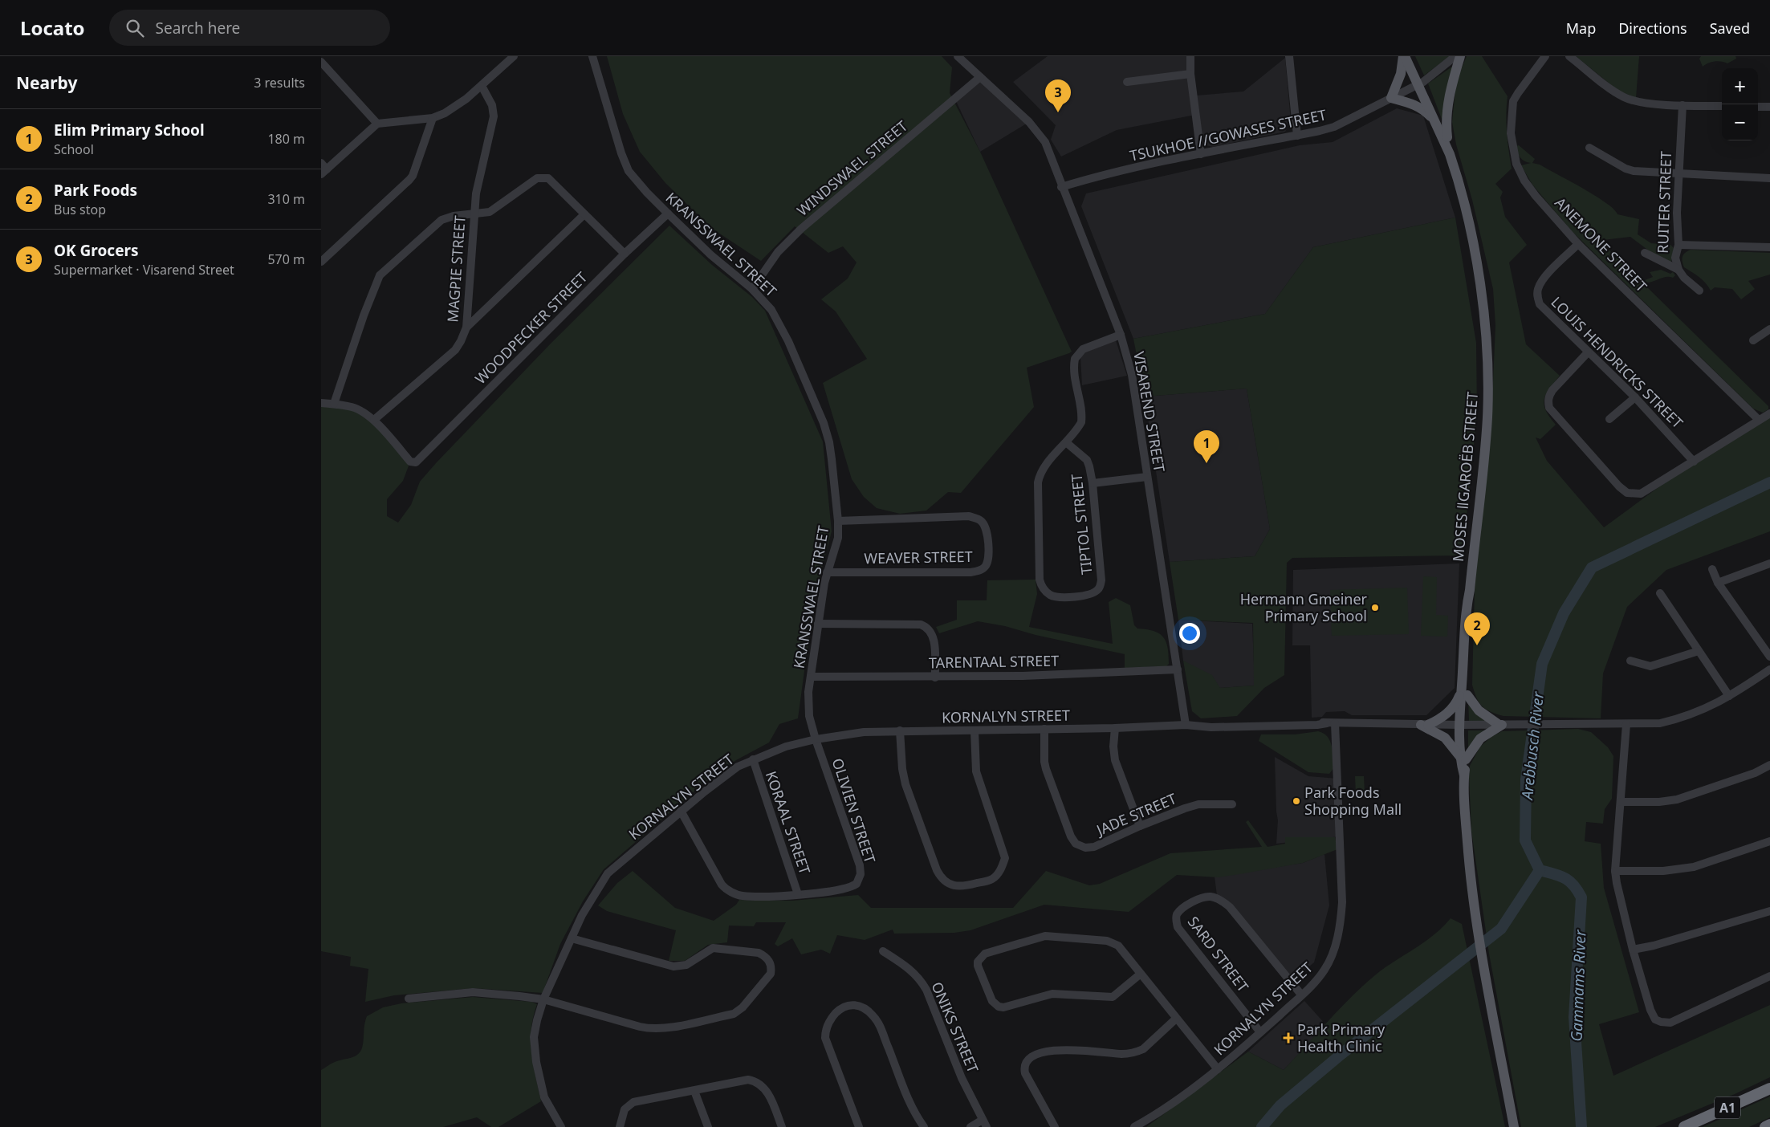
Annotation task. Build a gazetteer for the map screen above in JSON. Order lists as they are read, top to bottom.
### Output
{
  "streets": {
    "highway": ["A1"],
    "main road": ["MOSES ǁGAROËB STREET"],
    "street": [
      "TSUKHOE //GOWASES STREET",
      "WINDSWAEL STREET",
      "RUITER STREET",
      "KRANSSWAEL STREET",
      "ANEMONE STREET",
      "MAGPIE STREET",
      "WOODPECKER STREET",
      "LOUIS HENDRICKS STREET",
      "VISAREND STREET",
      "TIPTOL STREET",
      "WEAVER STREET",
      "TARENTAAL STREET",
      "KORNALYN STREET",
      "OLIVIEN STREET",
      "JADE STREET",
      "KORAAL STREET",
      "SARD STREET",
      "ONIKS STREET"
    ]
  },
  "crossings": [
    ["TSUKHOE //GOWASES STREET", "VISAREND STREET"],
    ["TSUKHOE //GOWASES STREET", "MOSES ǁGAROËB STREET"],
    ["WINDSWAEL STREET", "KRANSSWAEL STREET"],
    ["WINDSWAEL STREET", "VISAREND STREET"],
    ["KRANSSWAEL STREET", "WOODPECKER STREET"],
    ["KRANSSWAEL STREET", "WEAVER STREET"],
    ["KRANSSWAEL STREET", "TARENTAAL STREET"],
    ["KRANSSWAEL STREET", "KORNALYN STREET"],
    ["KRANSSWAEL STREET", "OLIVIEN STREET"],
    ["ANEMONE STREET", "LOUIS HENDRICKS STREET"],
    ["MAGPIE STREET", "WOODPECKER STREET"],
    ["VISAREND STREET", "TIPTOL STREET"],
    ["VISAREND STREET", "TARENTAAL STREET"],
    ["VISAREND STREET", "KORNALYN STREET"],
    ["MOSES ǁGAROËB STREET", "KORNALYN STREET"],
    ["KORNALYN STREET", "OLIVIEN STREET"],
    ["KORNALYN STREET", "JADE STREET"],
    ["KORNALYN STREET", "KORAAL STREET"],
    ["KORNALYN STREET", "SARD STREET"],
    ["OLIVIEN STREET", "KORAAL STREET"]
  ],
  "water": ["Arebbusch River", "Gammams River"],
  "places": {
    "other": ["Hermann Gmeiner Primary School", "Park Foods Shopping Mall"],
    "health": ["Park Primary Health Clinic"]
  },
  "page": {
    "header": "Locato",
    "search": "Search here",
    "nav": ["Map", "Directions", "Saved"],
    "heading": ["Nearby", "3 results"],
    "map_buttons": ["+", "−"],
    "pins": ["3", "1", "2"],
    "list": [
      {
        "mark": "1",
        "name": "Elim Primary School",
        "note": "School",
        "value": "180 m"
      },
      {
        "mark": "2",
        "name": "Park Foods",
        "note": "Bus stop",
        "value": "310 m"
      },
      {
        "mark": "3",
        "name": "OK Grocers",
        "note": "Supermarket · Visarend Street",
        "value": "570 m"
      }
    ]
  }
}
